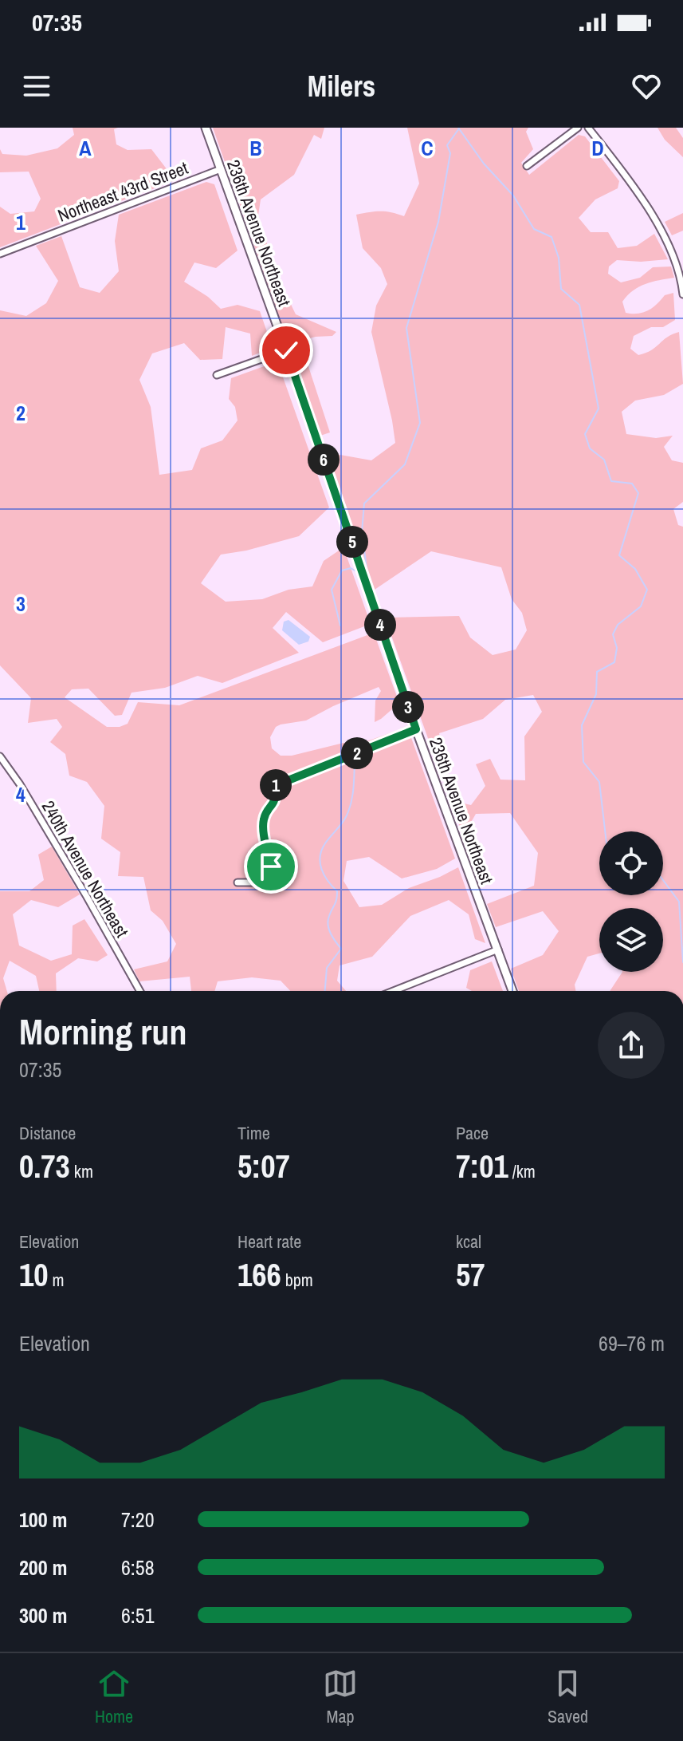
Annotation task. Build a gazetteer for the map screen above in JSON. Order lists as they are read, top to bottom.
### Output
{
  "streets": {
    "street": ["Northeast 43rd Street", "236th Avenue Northeast", "240th Avenue Northeast"]
  },
  "crossings": [
    ["Northeast 43rd Street", "236th Avenue Northeast"]
  ],
  "page": {
    "status": "07:35",
    "header": "Milers",
    "pins": [
      "6",
      "5",
      "4",
      "3",
      "2",
      "1"
    ],
    "heading": ["Morning run", "07:35"],
    "stats": [
      ["Distance", "0.73 km"],
      ["Time", "5:07"],
      ["Pace", "7:01 /km"],
      ["Elevation", "10 m"],
      ["Heart rate", "166 bpm"],
      ["kcal", "57"]
    ],
    "chart": ["Elevation", "69–76 m"],
    "list": [
      {
        "name": "100 m",
        "note": "7:20"
      },
      {
        "name": "200 m",
        "note": "6:58"
      },
      {
        "name": "300 m",
        "note": "6:51"
      }
    ],
    "tabs": ["Home", "Map", "Saved"]
  },
  "grid": {
    "columns": [
      "A",
      "B",
      "C",
      "D"
    ],
    "rows": [
      "1",
      "2",
      "3",
      "4"
    ]
  }
}
